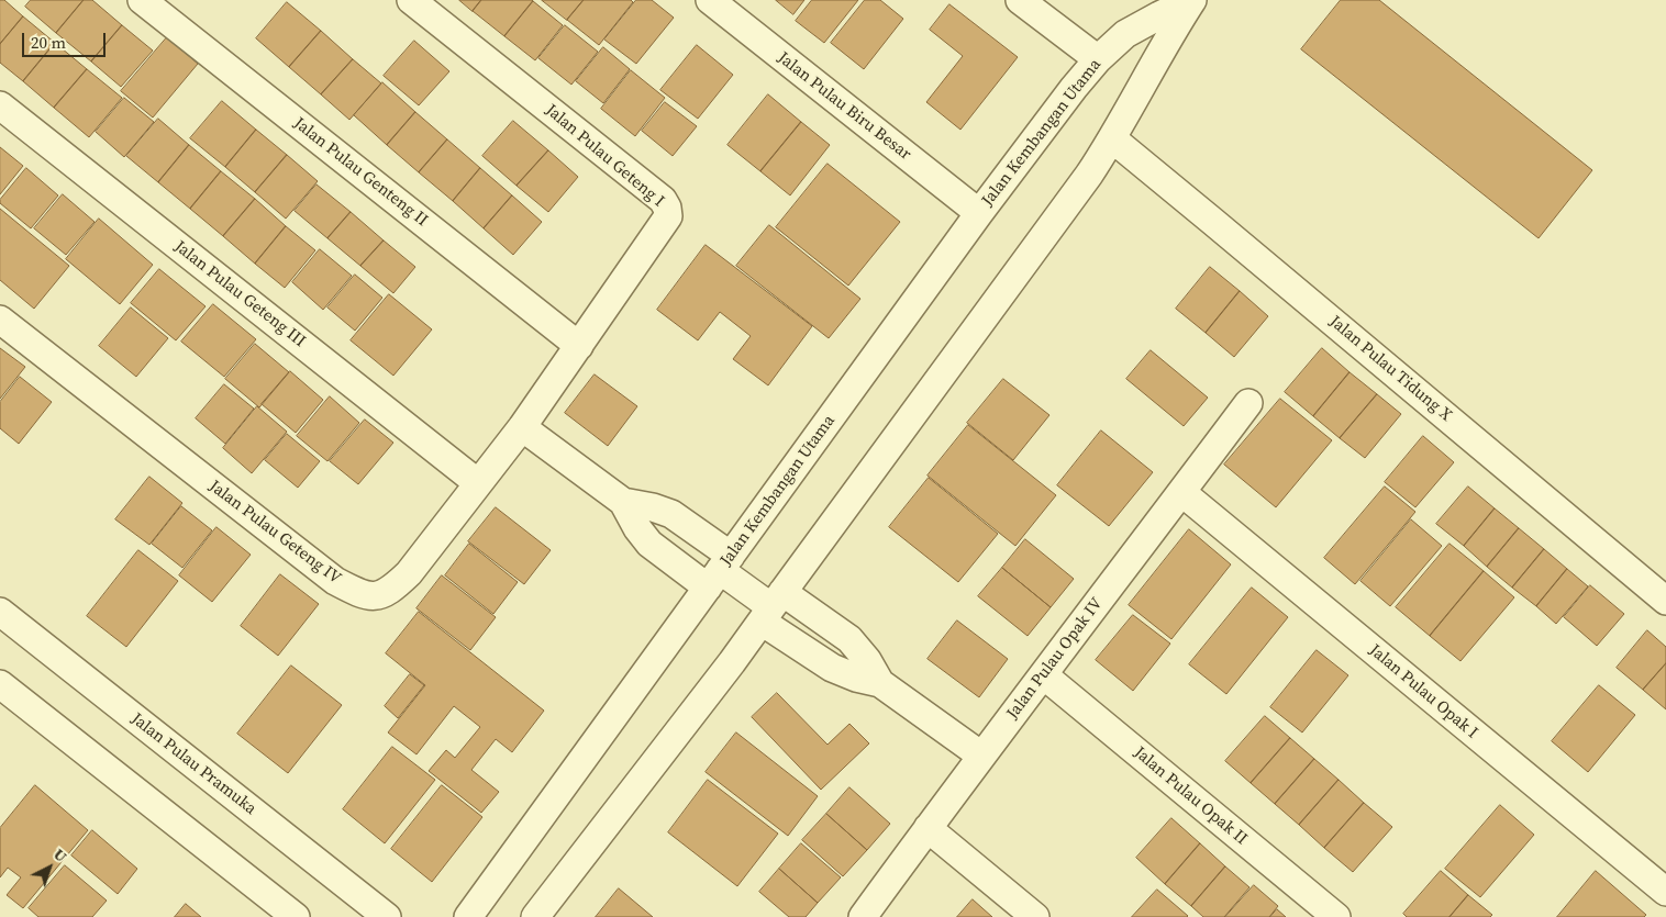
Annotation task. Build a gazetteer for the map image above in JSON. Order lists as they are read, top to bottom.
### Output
{
  "streets": {
    "street": [
      "Jalan Pulau Biru Besar",
      "Jalan Kembangan Utama",
      "Jalan Pulau Geteng I",
      "Jalan Pulau Genteng II",
      "Jalan Pulau Geteng III",
      "Jalan Pulau Tidung X",
      "Jalan Pulau Geteng IV",
      "Jalan Pulau Opak IV",
      "Jalan Pulau Opak I",
      "Jalan Pulau Pramuka",
      "Jalan Pulau Opak II"
    ]
  },
  "crossings": [
    ["Jalan Pulau Biru Besar", "Jalan Kembangan Utama"],
    ["Jalan Kembangan Utama", "Jalan Pulau Tidung X"],
    ["Jalan Pulau Geteng I", "Jalan Pulau Genteng II"],
    ["Jalan Pulau Geteng I", "Jalan Pulau Geteng IV"],
    ["Jalan Pulau Geteng III", "Jalan Pulau Geteng IV"],
    ["Jalan Pulau Opak IV", "Jalan Pulau Opak I"],
    ["Jalan Pulau Opak IV", "Jalan Pulau Opak II"]
  ],
  "scale_bar": "20 m",
  "north": "top right"
}
